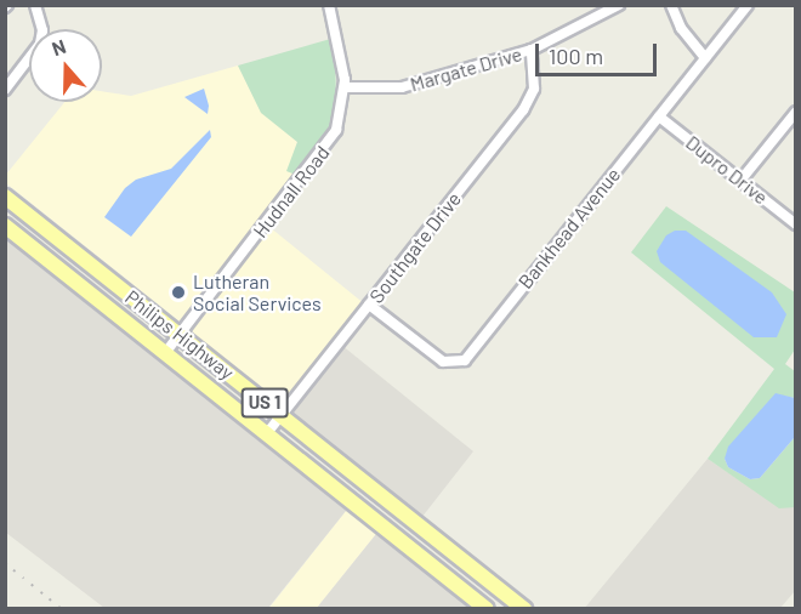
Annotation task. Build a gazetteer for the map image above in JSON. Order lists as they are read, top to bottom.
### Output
{
  "streets": {
    "main road": ["Philips Highway", "US 1"],
    "street": [
      "Margate Drive",
      "Dupro Drive",
      "Hudnall Road",
      "Bankhead Avenue",
      "Southgate Drive"
    ]
  },
  "crossings": [
    ["Margate Drive", "Hudnall Road"],
    ["Margate Drive", "Southgate Drive"],
    ["Dupro Drive", "Bankhead Avenue"],
    ["Hudnall Road", "Philips Highway"],
    ["Bankhead Avenue", "Southgate Drive"],
    ["Southgate Drive", "Philips Highway"]
  ],
  "places": ["Lutheran Social Services"],
  "scale_bar": "100 m",
  "north": "top"
}
